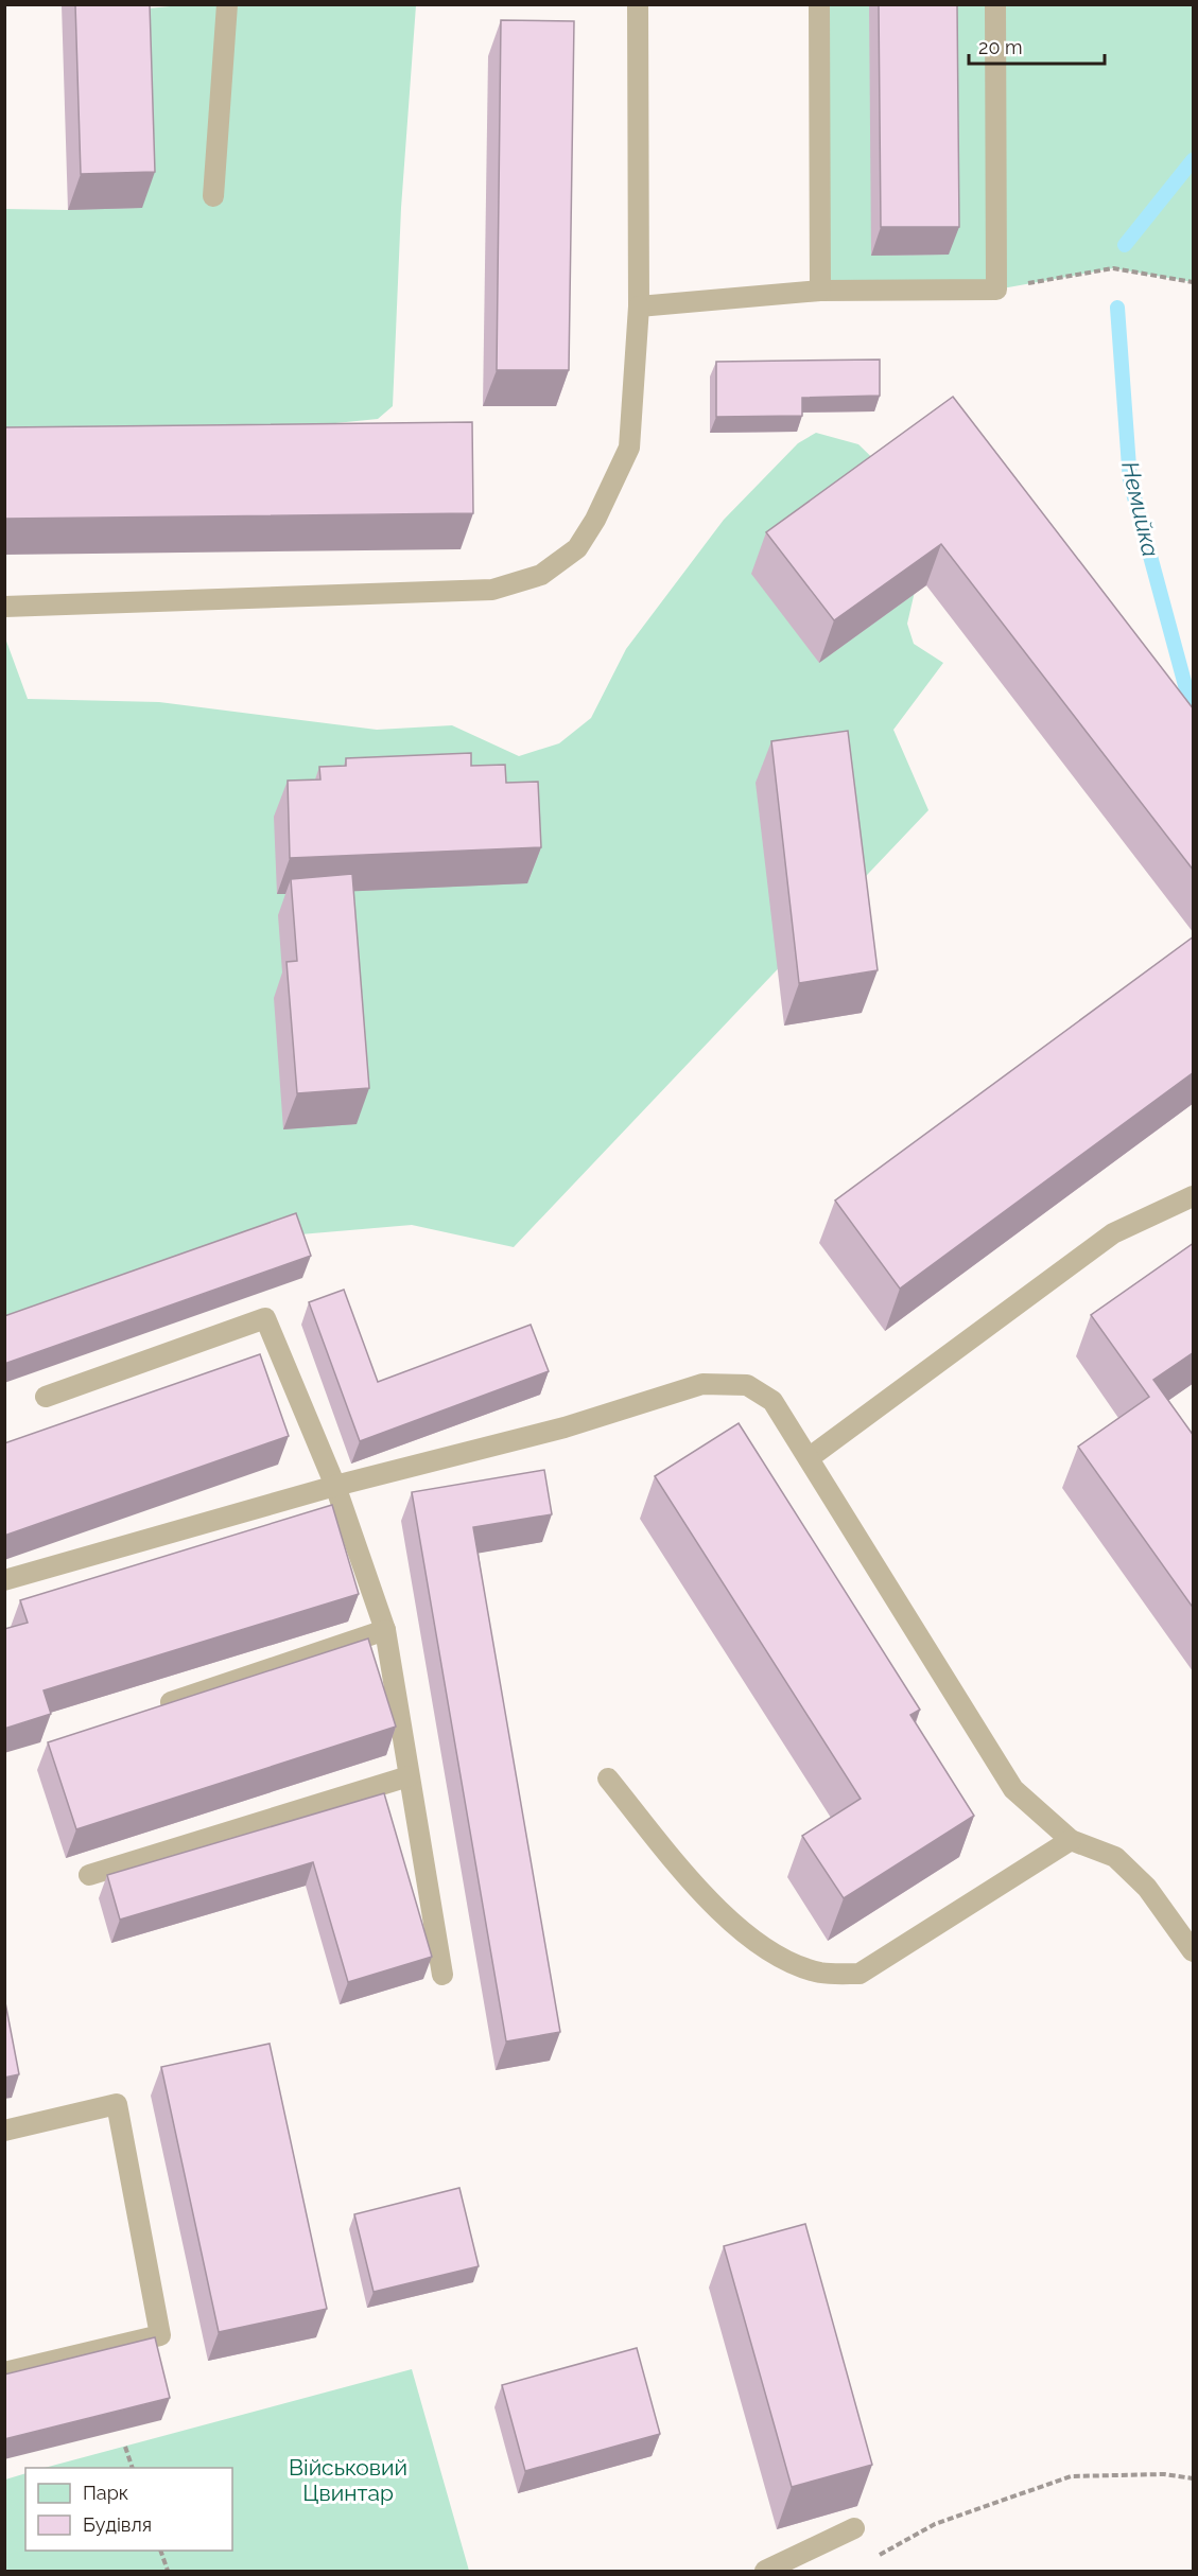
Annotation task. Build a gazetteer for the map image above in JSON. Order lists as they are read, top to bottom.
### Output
{
  "water": ["Немийка"],
  "parks": ["Військовий Цвинтар"],
  "legend": ["Парк", "Будівля"],
  "scale_bar": "20 m"
}
